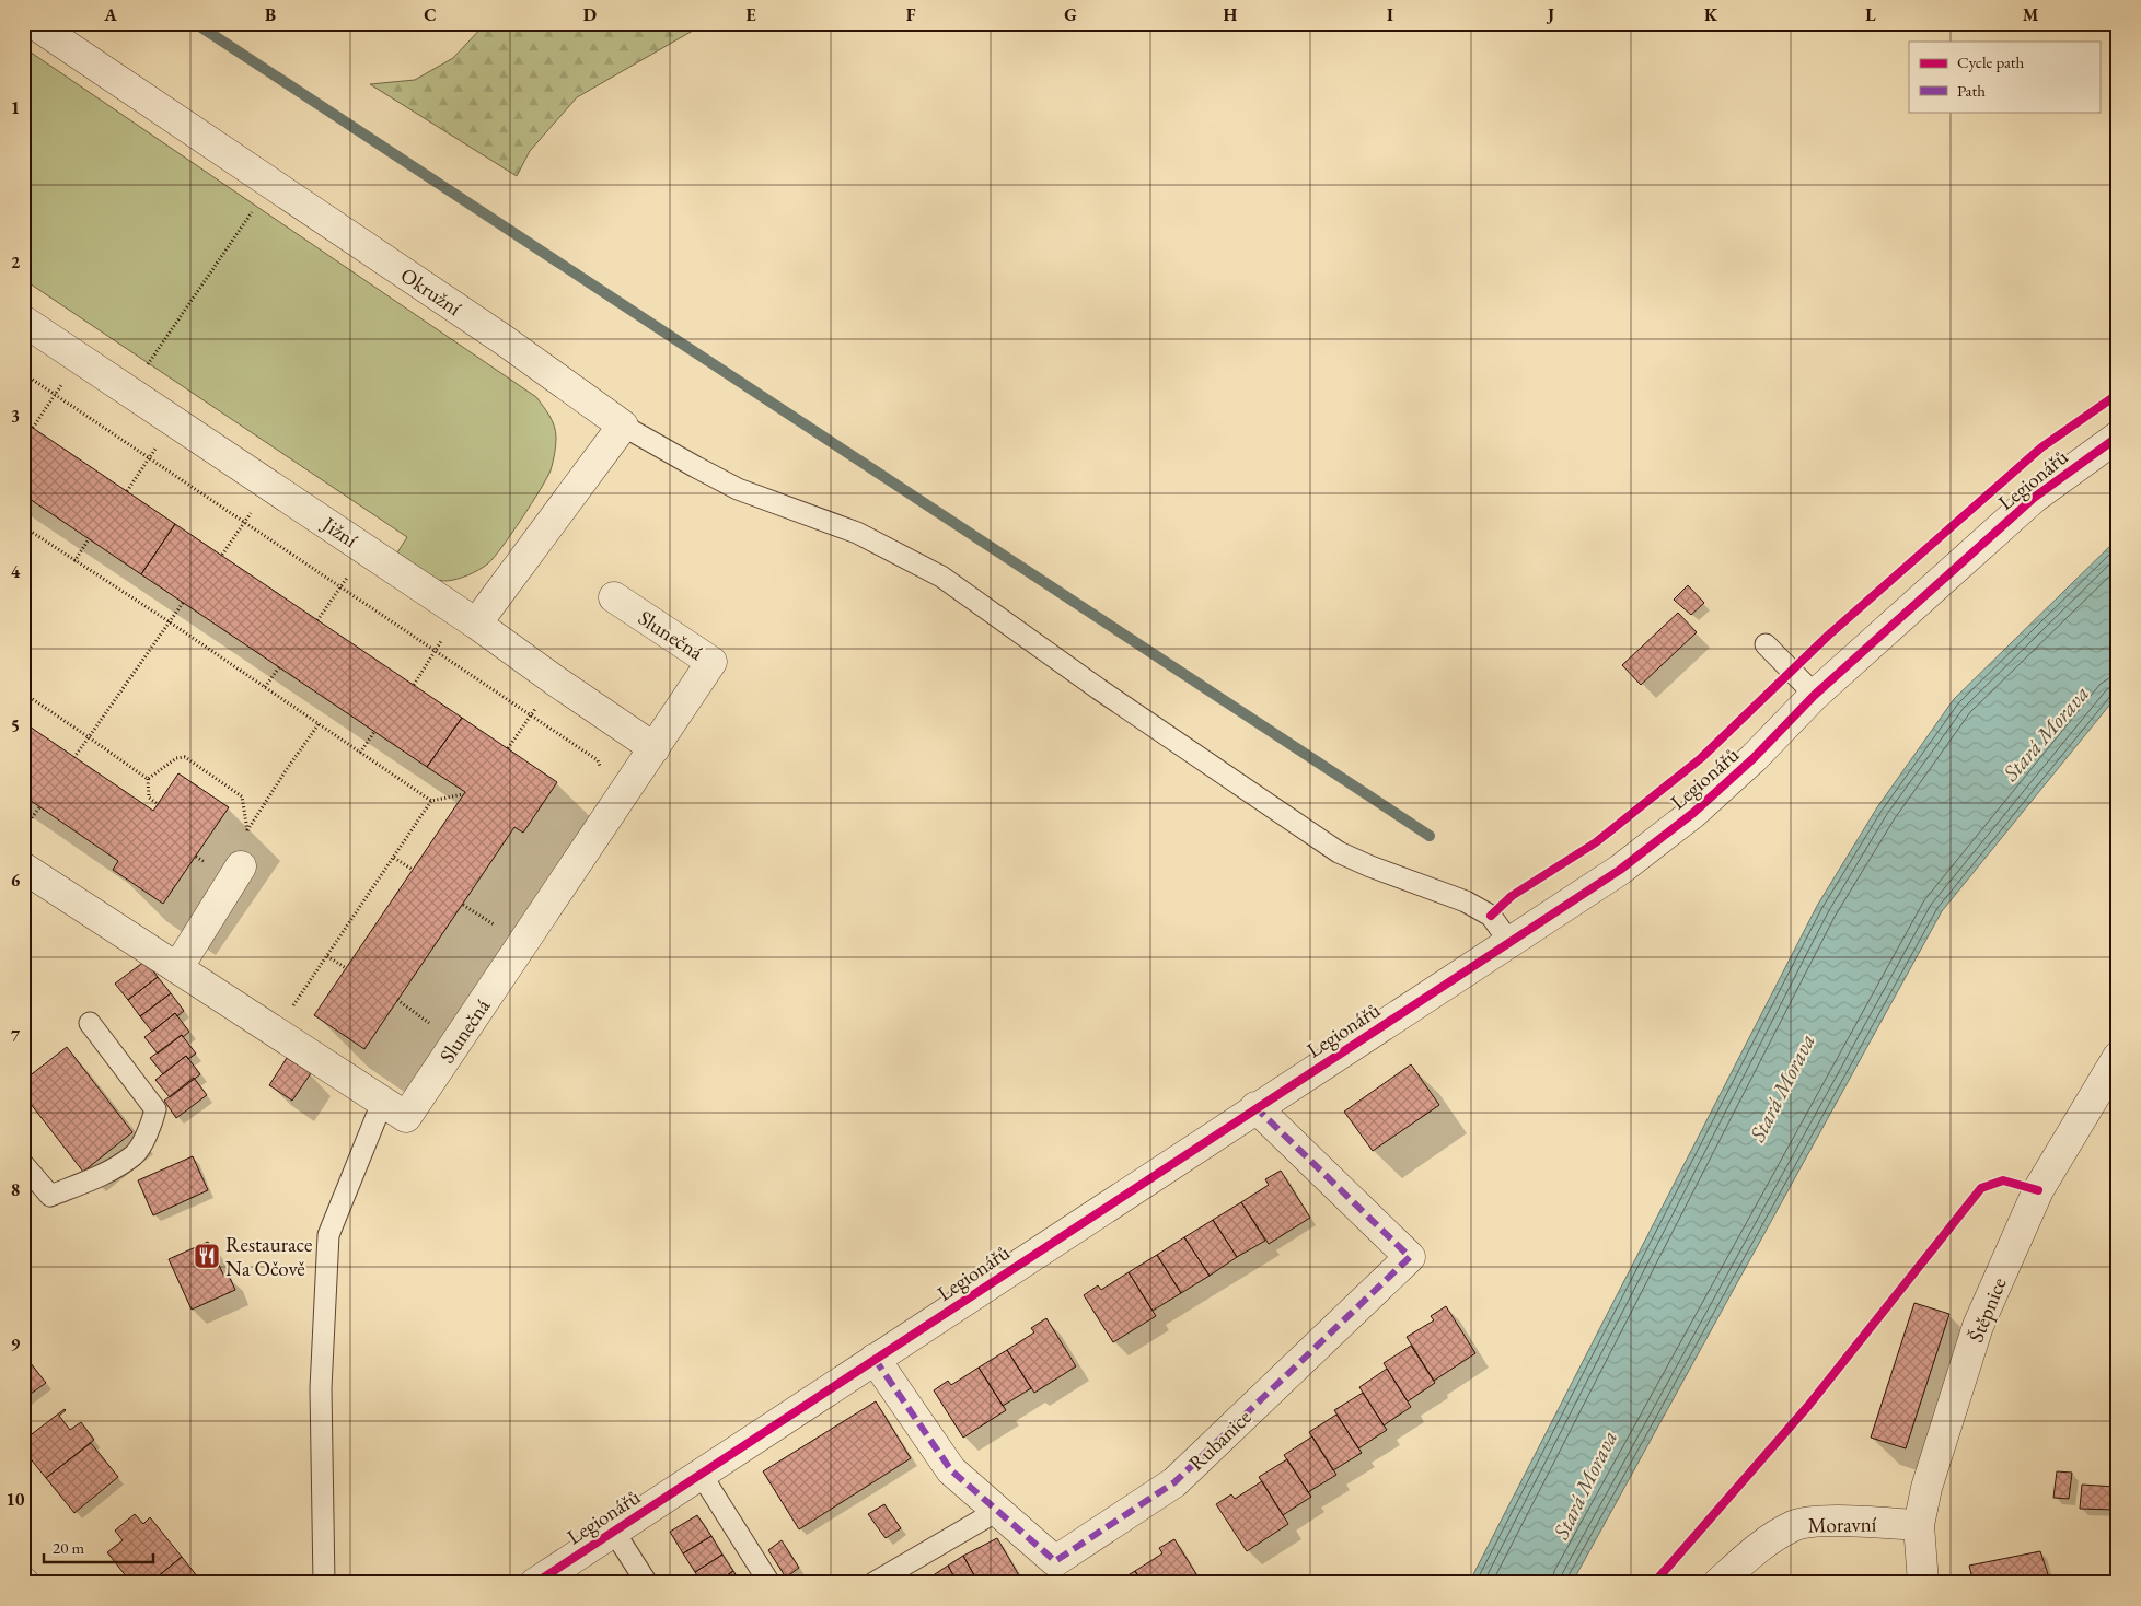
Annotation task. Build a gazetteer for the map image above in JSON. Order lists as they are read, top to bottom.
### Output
{
  "streets": {
    "street": [
      "Okružní",
      "Legionářů",
      "Jižní",
      "Slunečná",
      "Štěpnice",
      "Rubanice",
      "Moravní"
    ]
  },
  "crossings": [
    ["Legionářů", "Rubanice"],
    ["Jižní", "Slunečná"],
    ["Štěpnice", "Moravní"]
  ],
  "water": ["Stará Morava"],
  "places": {
    "restaurant": ["Restaurace Na Očově"]
  },
  "legend": ["Cycle path", "Path"],
  "scale_bar": "20 m",
  "grid": {
    "columns": [
      "A",
      "B",
      "C",
      "D",
      "E",
      "F",
      "G",
      "H",
      "I",
      "J",
      "K",
      "L",
      "M"
    ],
    "rows": [
      "1",
      "2",
      "3",
      "4",
      "5",
      "6",
      "7",
      "8",
      "9",
      "10"
    ]
  }
}
